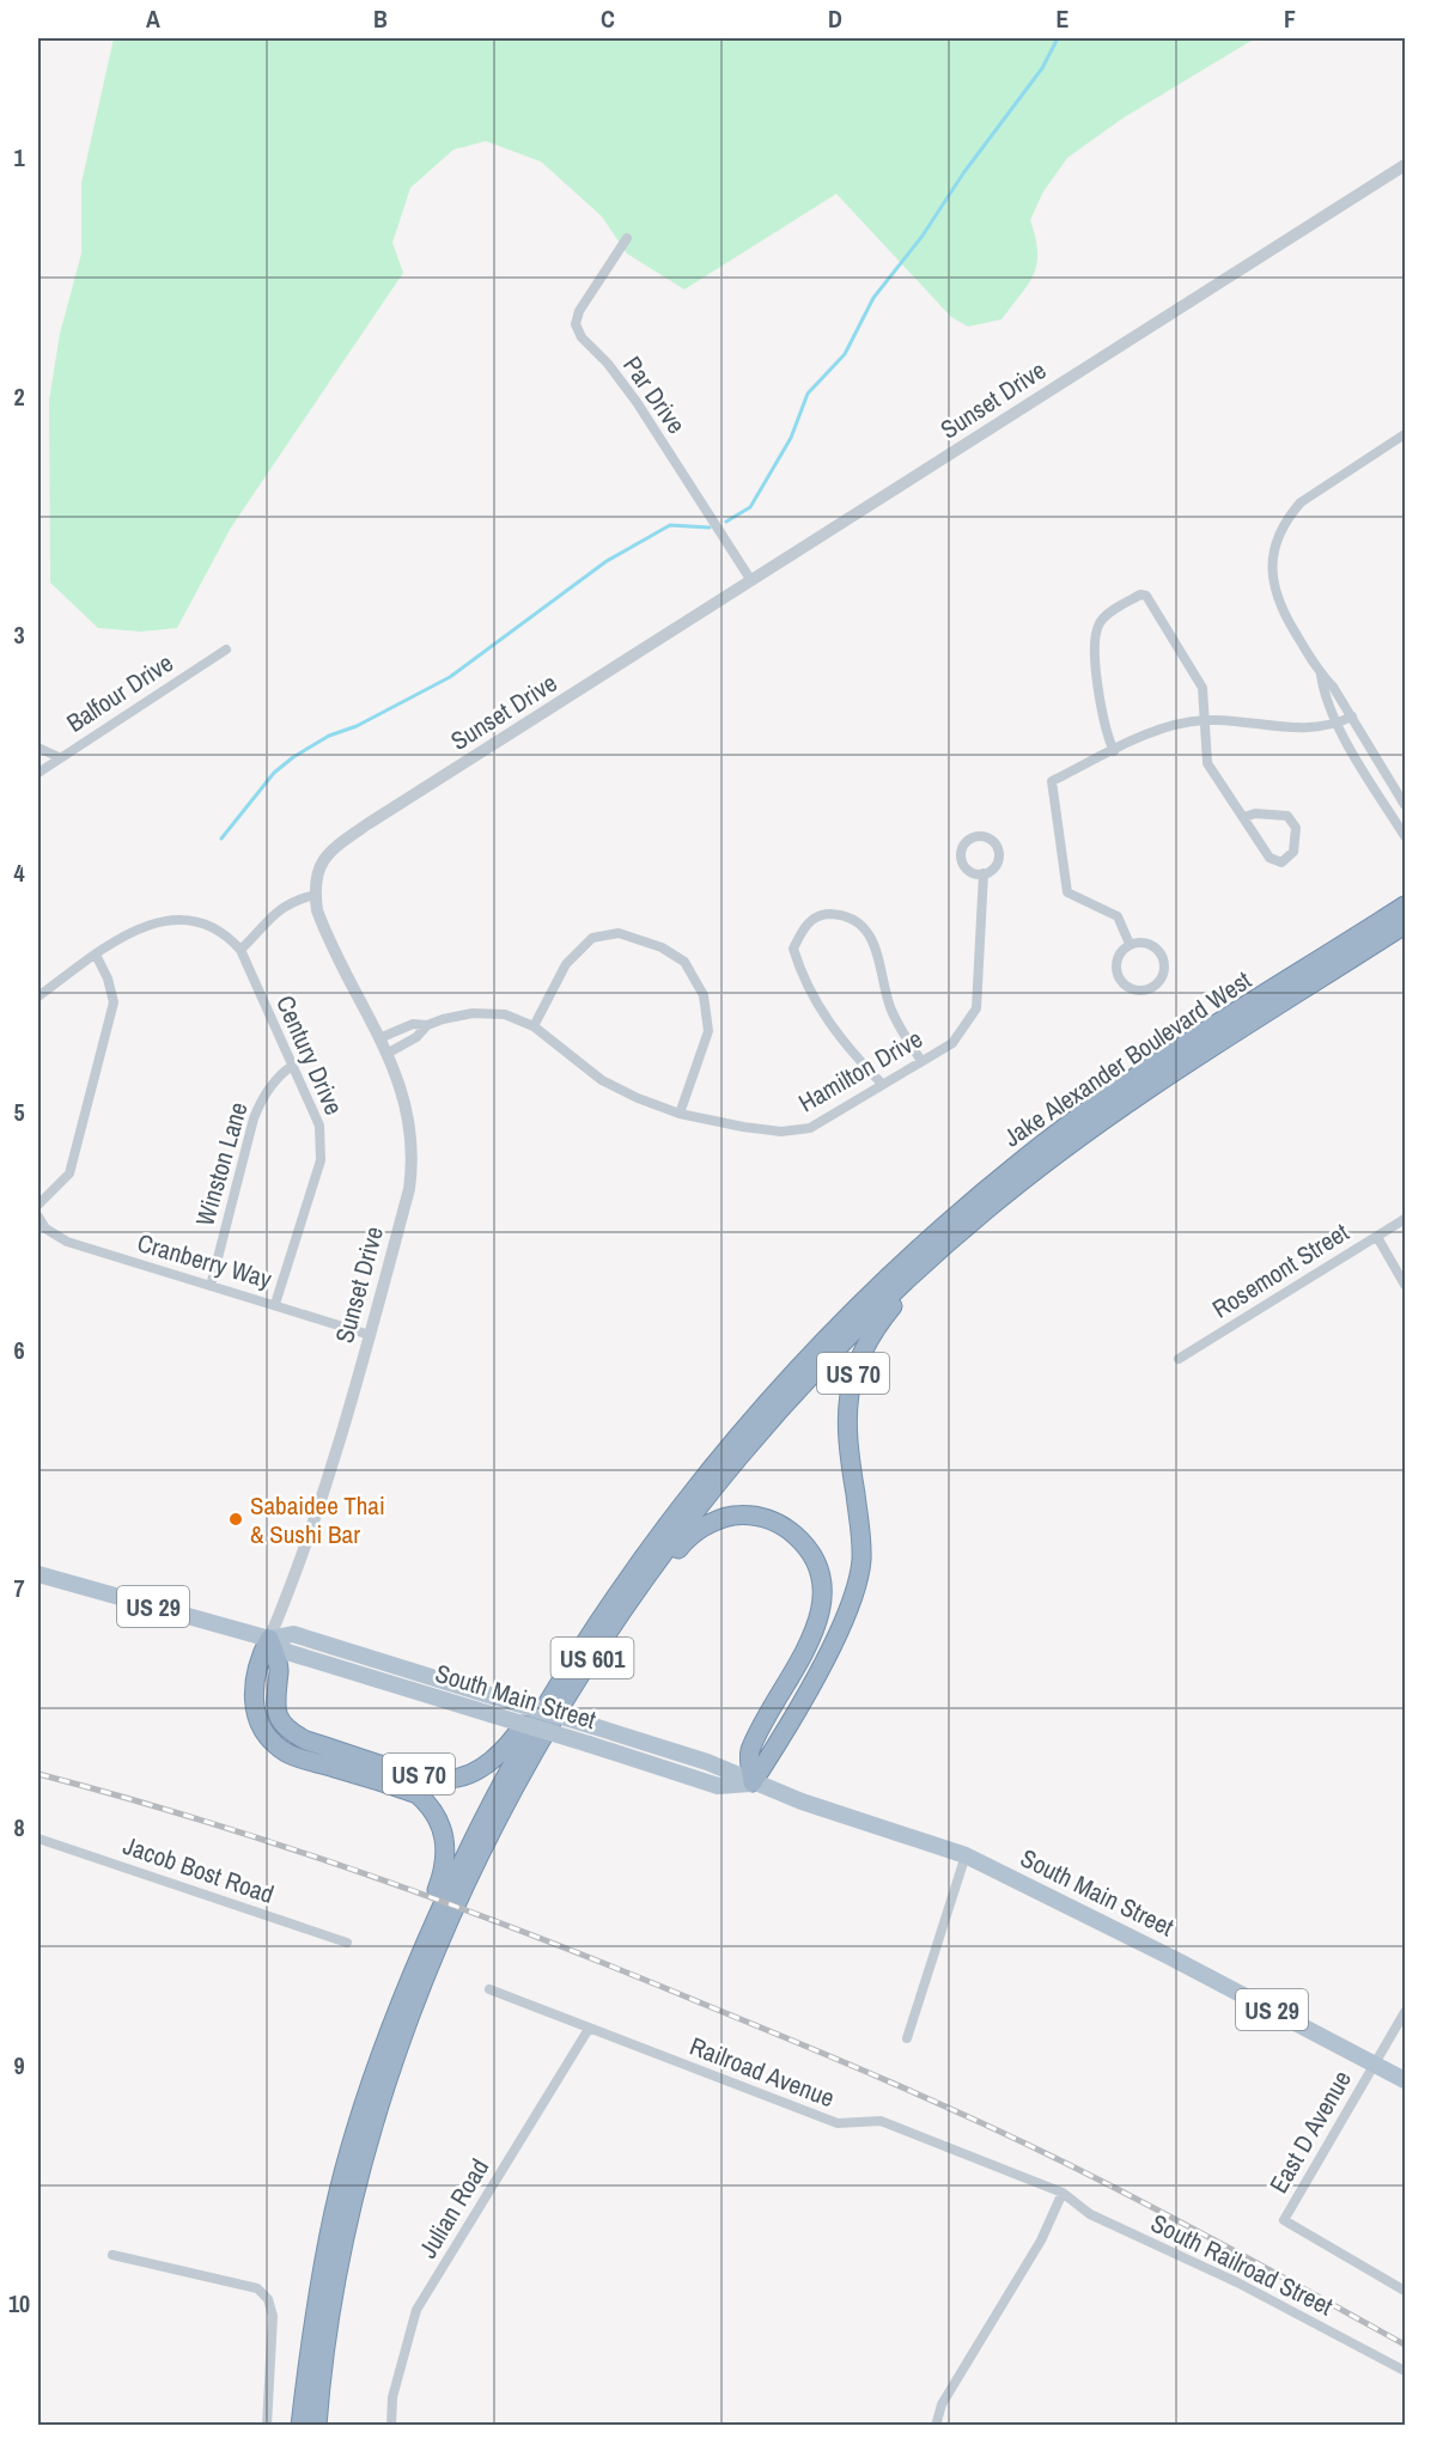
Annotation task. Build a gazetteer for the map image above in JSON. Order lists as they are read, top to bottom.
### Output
{
  "streets": {
    "highway": ["Jake Alexander Boulevard West", "US 70", "US 601"],
    "main road": ["US 29", "South Main Street"],
    "street": [
      "Par Drive",
      "Sunset Drive",
      "Balfour Drive",
      "Century Drive",
      "Hamilton Drive",
      "Winston Lane",
      "Cranberry Way",
      "Rosemont Street",
      "Jacob Bost Road",
      "Railroad Avenue",
      "East D Avenue",
      "Julian Road",
      "South Railroad Street"
    ]
  },
  "crossings": [
    ["Par Drive", "Sunset Drive"],
    ["Sunset Drive", "Hamilton Drive"],
    ["Sunset Drive", "Cranberry Way"],
    ["Sunset Drive", "US 70"],
    ["Sunset Drive", "South Main Street"],
    ["Century Drive", "Winston Lane"],
    ["Century Drive", "Cranberry Way"],
    ["Jake Alexander Boulevard West", "US 70"],
    ["Jake Alexander Boulevard West", "US 601"],
    ["Winston Lane", "Cranberry Way"],
    ["US 70", "US 601"],
    ["US 70", "South Main Street"],
    ["South Main Street", "East D Avenue"],
    ["Railroad Avenue", "Julian Road"],
    ["Railroad Avenue", "South Railroad Street"]
  ],
  "places": ["Sabaidee Thai & Sushi Bar"],
  "grid": {
    "columns": [
      "A",
      "B",
      "C",
      "D",
      "E",
      "F"
    ],
    "rows": [
      "1",
      "2",
      "3",
      "4",
      "5",
      "6",
      "7",
      "8",
      "9",
      "10"
    ]
  }
}
